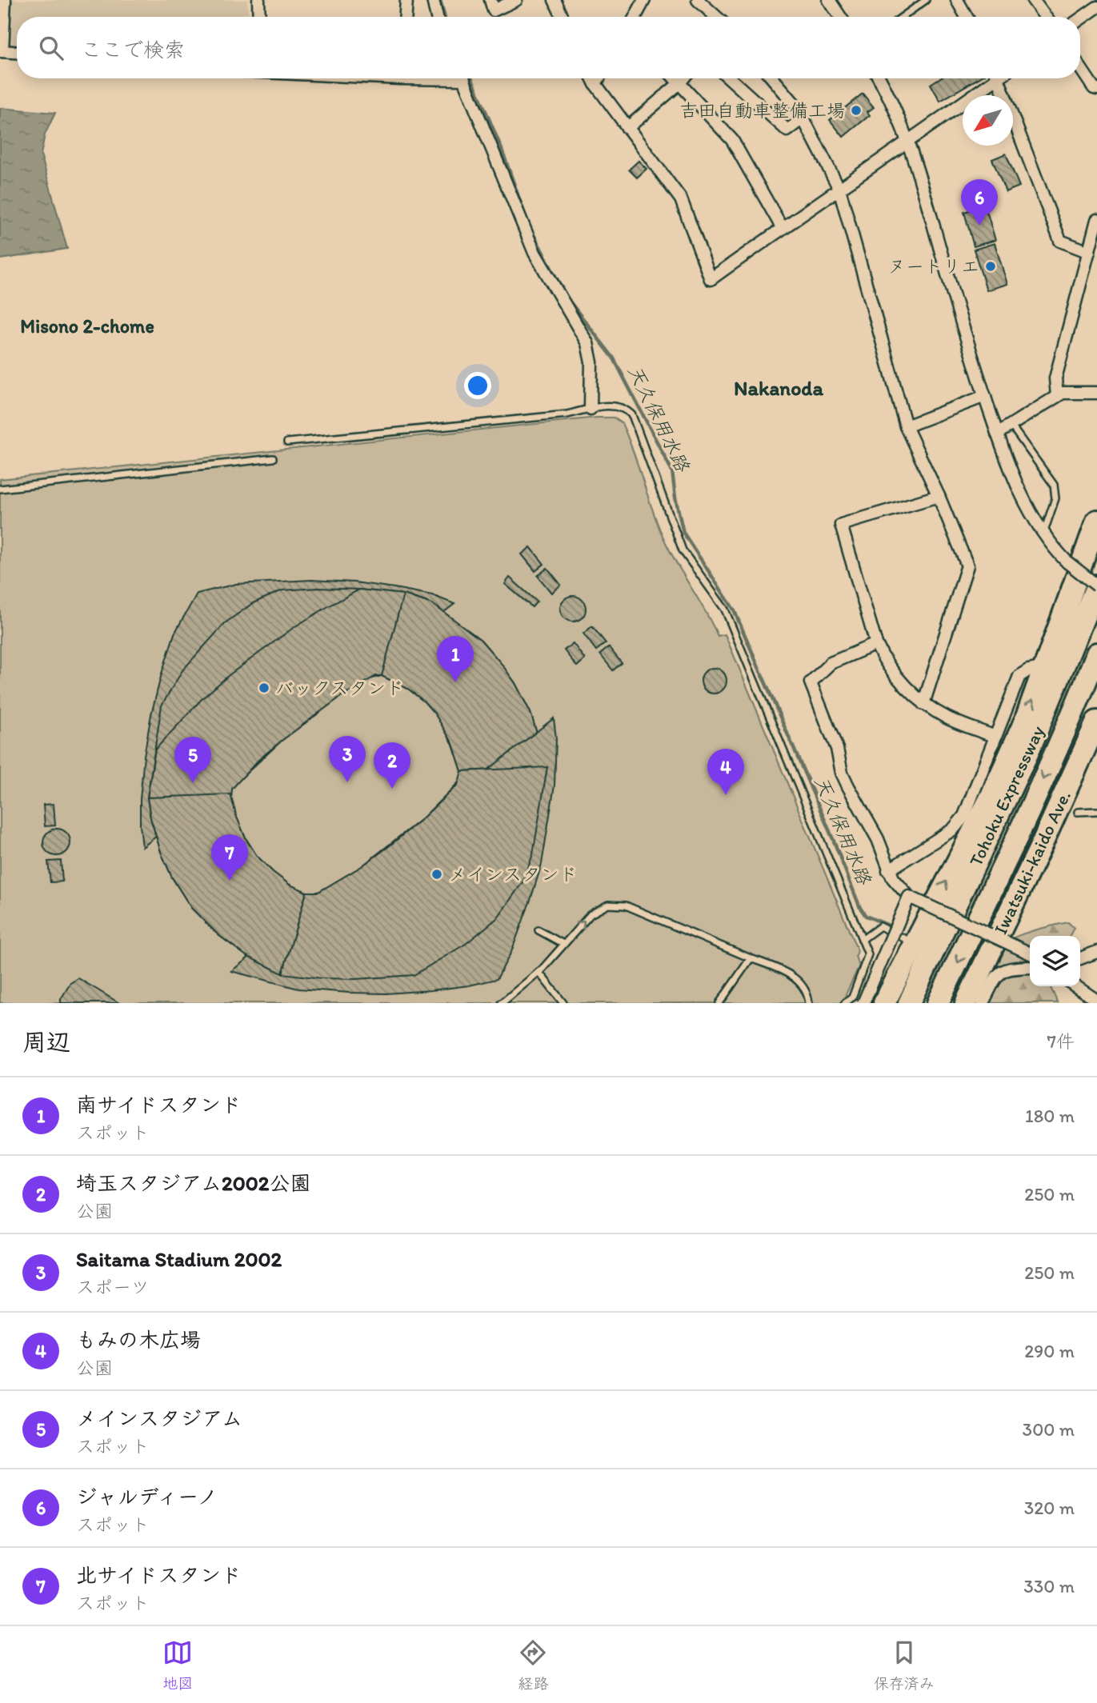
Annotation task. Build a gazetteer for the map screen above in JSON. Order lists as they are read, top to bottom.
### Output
{
  "streets": {
    "highway": ["Tohoku Expressway", "Iwatsuki-kaido Ave."]
  },
  "districts": ["Misono 2-chome", "Nakanoda"],
  "water": ["天久保用水路"],
  "places": [
    "吉田自動車整備工場",
    "ヌートリエ",
    "バックスタンド",
    "メインスタンド"
  ],
  "north": "bottom left",
  "page": {
    "search": "ここで検索",
    "pins": [
      "6",
      "1",
      "3",
      "5",
      "2",
      "4",
      "7"
    ],
    "heading": ["周辺", "7件"],
    "list": [
      {
        "mark": "1",
        "name": "南サイドスタンド",
        "note": "スポット",
        "value": "180 m"
      },
      {
        "mark": "2",
        "name": "埼玉スタジアム2002公園",
        "note": "公園",
        "value": "250 m"
      },
      {
        "mark": "3",
        "name": "Saitama Stadium 2002",
        "note": "スポーツ",
        "value": "250 m"
      },
      {
        "mark": "4",
        "name": "もみの木広場",
        "note": "公園",
        "value": "290 m"
      },
      {
        "mark": "5",
        "name": "メインスタジアム",
        "note": "スポット",
        "value": "300 m"
      },
      {
        "mark": "6",
        "name": "ジャルディーノ",
        "note": "スポット",
        "value": "320 m"
      },
      {
        "mark": "7",
        "name": "北サイドスタンド",
        "note": "スポット",
        "value": "330 m"
      }
    ],
    "nav": ["地図", "経路", "保存済み"]
  }
}
